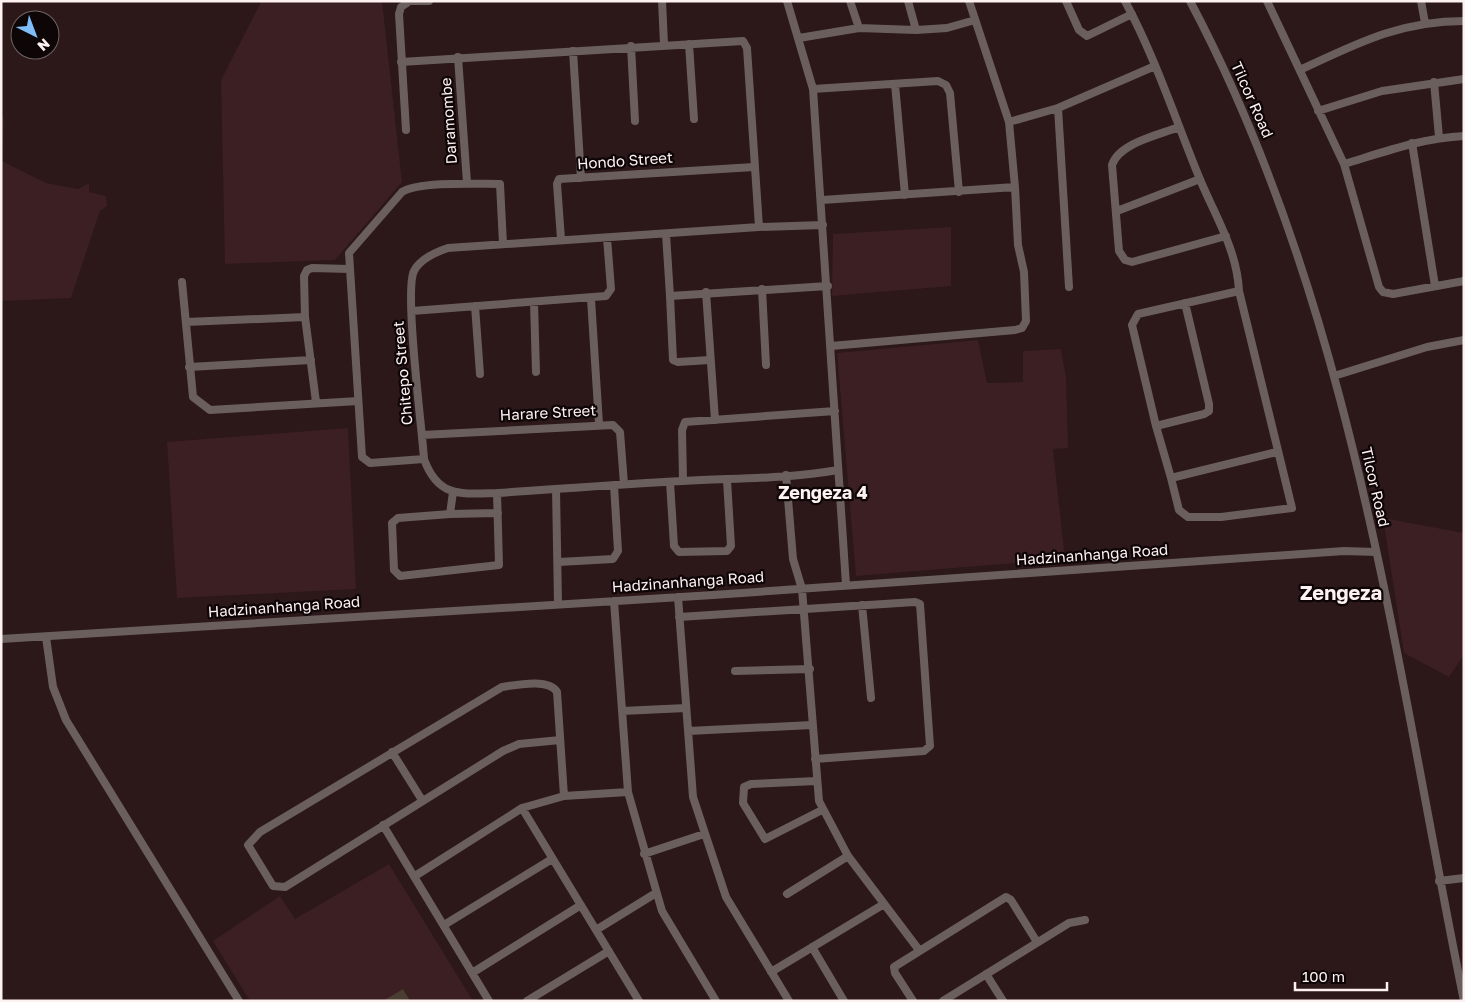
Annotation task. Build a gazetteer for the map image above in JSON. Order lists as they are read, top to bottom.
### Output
{
  "streets": {
    "street": [
      "Tilcor Road",
      "Daramombe",
      "Hondo Street",
      "Chitepo Street",
      "Harare Street",
      "Hadzinanhanga Road"
    ]
  },
  "crossings": [
    ["Tilcor Road", "Hadzinanhanga Road"],
    ["Hondo Street", "Chitepo Street"],
    ["Chitepo Street", "Harare Street"]
  ],
  "districts": ["Zengeza 4", "Zengeza"],
  "scale_bar": "100 m",
  "north": "bottom right"
}
